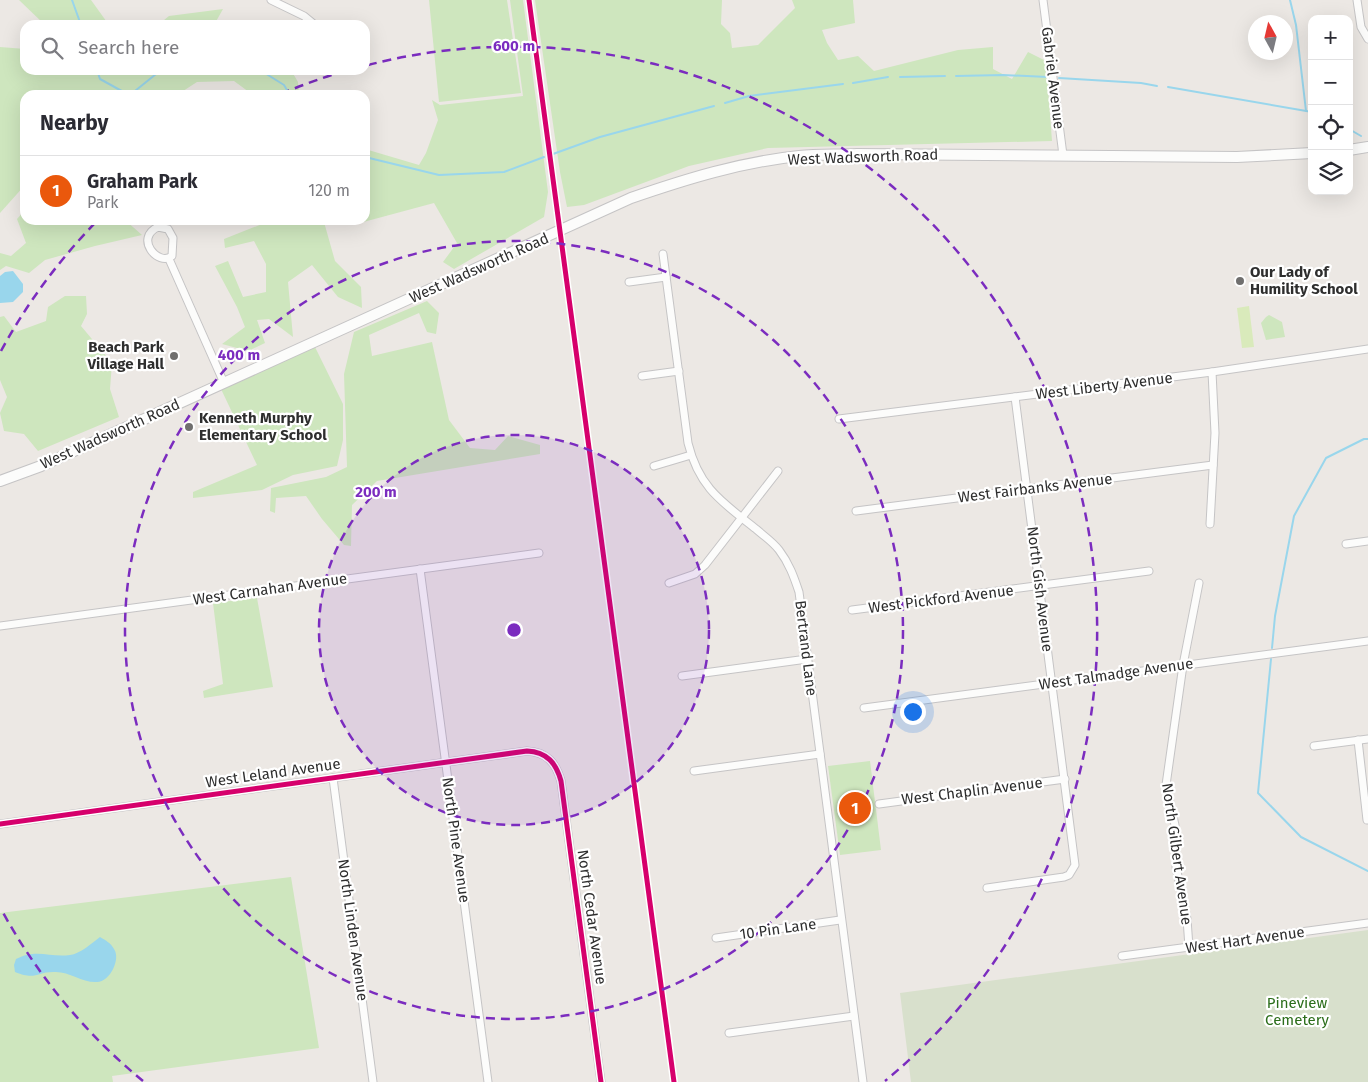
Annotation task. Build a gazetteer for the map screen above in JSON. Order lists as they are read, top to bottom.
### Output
{
  "streets": {
    "main road": ["West Wadsworth Road"],
    "street": [
      "Gabriel Avenue",
      "West Liberty Avenue",
      "West Fairbanks Avenue",
      "West Carnahan Avenue",
      "North Gish Avenue",
      "West Pickford Avenue",
      "Bertrand Lane",
      "West Talmadge Avenue",
      "West Leland Avenue",
      "West Chaplin Avenue",
      "North Pine Avenue",
      "North Gilbert Avenue",
      "North Cedar Avenue",
      "10 Pin Lane",
      "North Linden Avenue",
      "West Hart Avenue"
    ]
  },
  "crossings": [
    ["Gabriel Avenue", "West Wadsworth Road"],
    ["West Liberty Avenue", "North Gish Avenue"],
    ["West Fairbanks Avenue", "North Gish Avenue"],
    ["West Carnahan Avenue", "North Pine Avenue"],
    ["North Gish Avenue", "West Pickford Avenue"],
    ["North Gish Avenue", "West Talmadge Avenue"],
    ["North Gish Avenue", "West Chaplin Avenue"],
    ["Bertrand Lane", "10 Pin Lane"],
    ["West Talmadge Avenue", "North Gilbert Avenue"],
    ["West Leland Avenue", "North Pine Avenue"],
    ["West Leland Avenue", "North Cedar Avenue"],
    ["West Leland Avenue", "North Linden Avenue"],
    ["North Gilbert Avenue", "West Hart Avenue"]
  ],
  "parks": ["Pineview Cemetery"],
  "places": ["Our Lady of Humility School", "Beach Park Village Hall", "Kenneth Murphy Elementary School"],
  "north": "top",
  "page": {
    "map_buttons": ["+", "−"],
    "search": "Search here",
    "heading": "Nearby",
    "list": [
      {
        "mark": "1",
        "name": "Graham Park",
        "note": "Park",
        "value": "120 m"
      }
    ],
    "pins": "1"
  },
  "rings": ["600 m", "400 m", "200 m"]
}
